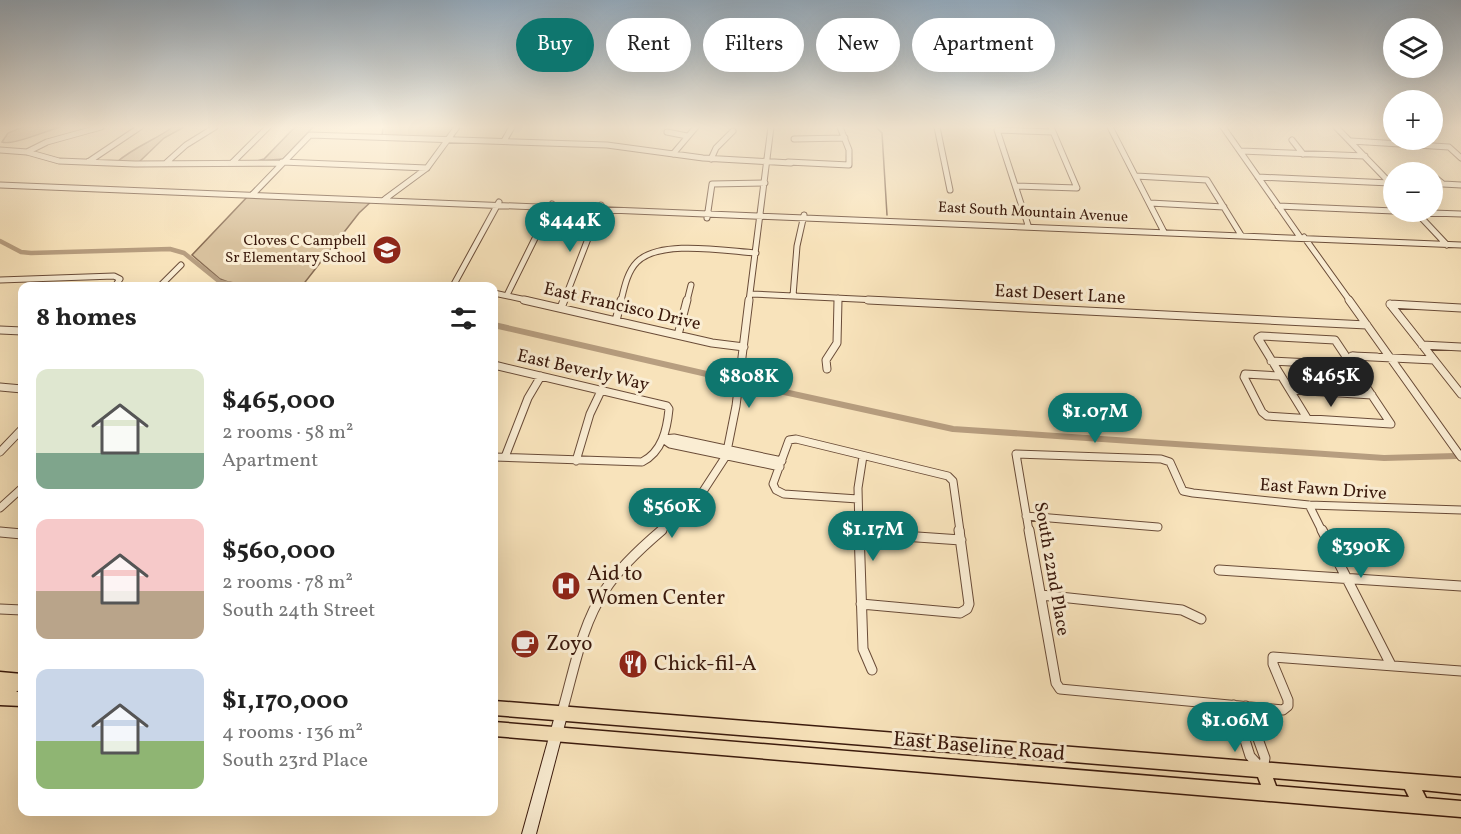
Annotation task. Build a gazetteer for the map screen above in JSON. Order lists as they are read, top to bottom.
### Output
{
  "streets": {
    "main road": ["East Baseline Road"],
    "street": [
      "East South Mountain Avenue",
      "East Desert Lane",
      "East Francisco Drive",
      "East Beverly Way",
      "East Fawn Drive",
      "South 22nd Place"
    ]
  },
  "crossings": [
    ["East Fawn Drive", "South 22nd Place"]
  ],
  "places": {
    "school or university": ["Cloves C Campbell Sr Elementary School"],
    "hospital": ["Aid to Women Center"],
    "cafe": ["Zoyo"],
    "restaurant": ["Chick-fil-A"]
  },
  "page": {
    "map_buttons": ["+", "−"],
    "chip": [
      "Buy",
      "Rent",
      "Filters",
      "New",
      "Apartment"
    ],
    "price": [
      "$444K",
      "$465K",
      "$808K",
      "$1.07M",
      "$560K",
      "$1.17M",
      "$390K",
      "$1.06M"
    ],
    "heading": "8 homes",
    "list": [
      {
        "name": "$465,000",
        "note": "2 rooms · 58 m² · Apartment"
      },
      {
        "name": "$560,000",
        "note": "2 rooms · 78 m² · South 24th Street"
      },
      {
        "name": "$1,170,000",
        "note": "4 rooms · 136 m² · South 23rd Place"
      }
    ]
  }
}
